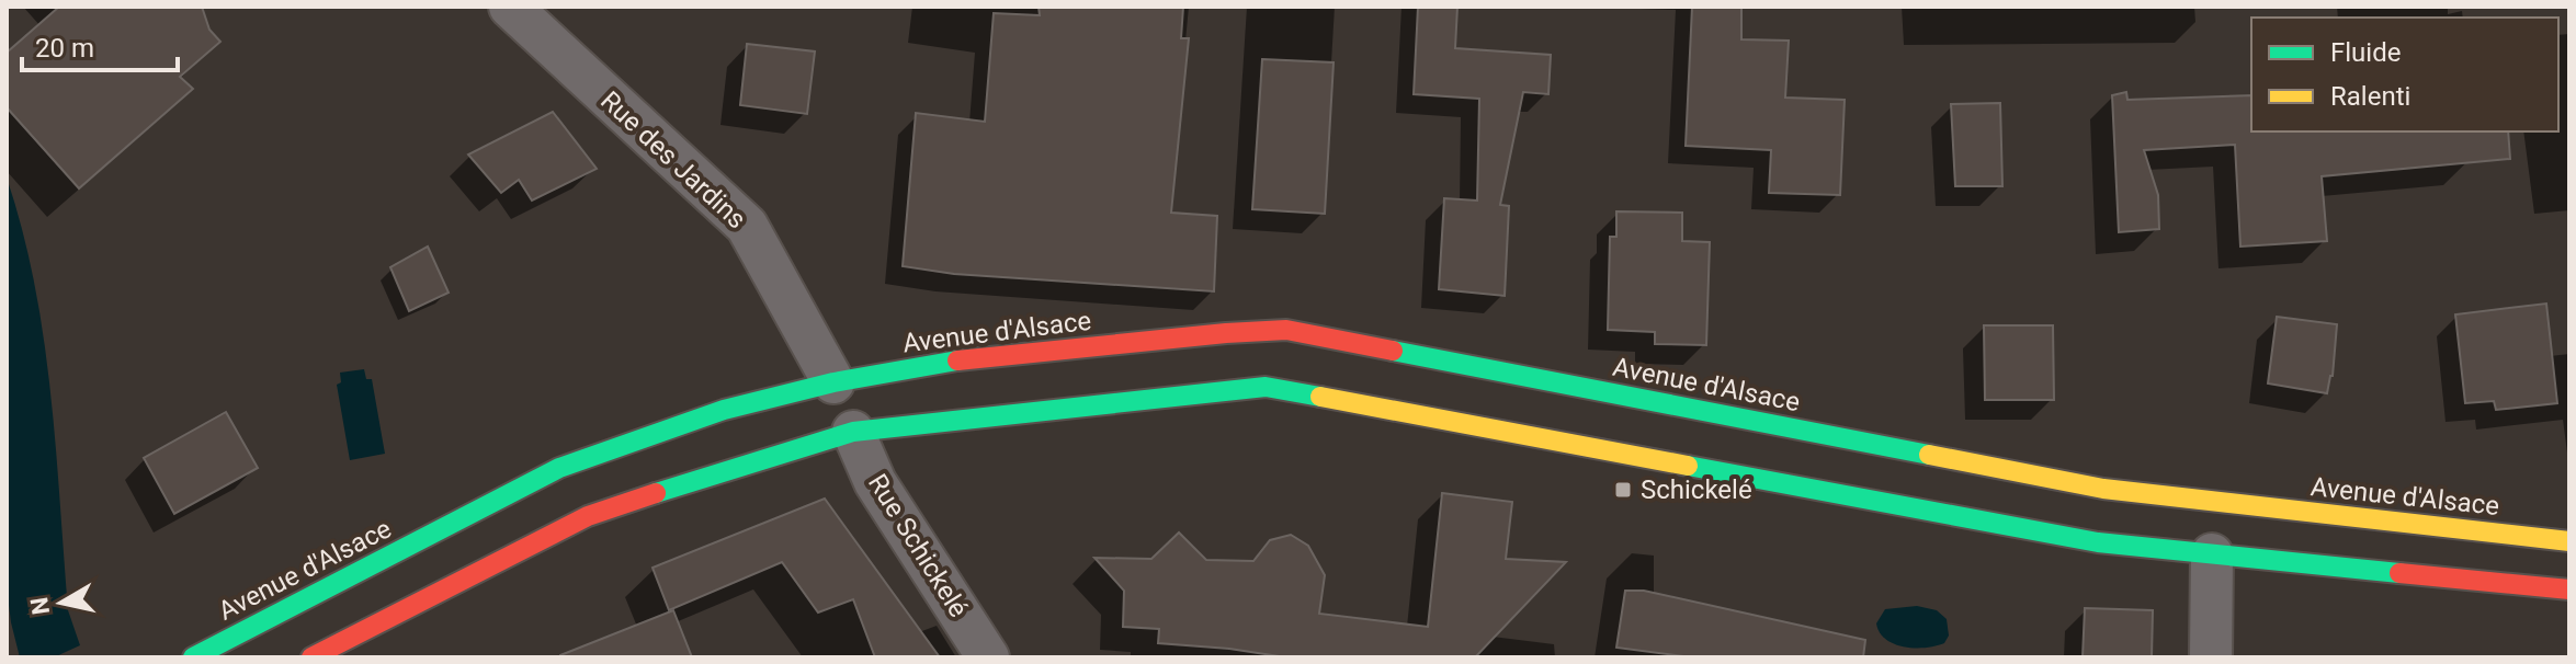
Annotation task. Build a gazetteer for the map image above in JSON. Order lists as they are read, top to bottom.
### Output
{
  "streets": {
    "main road": ["Avenue d'Alsace"],
    "street": ["Rue des Jardins", "Rue Schickelé"]
  },
  "crossings": [
    ["Rue des Jardins", "Avenue d'Alsace"]
  ],
  "places": {
    "transit": ["Schickelé"]
  },
  "legend": ["Fluide", "Ralenti"],
  "scale_bar": "20 m",
  "north": "left"
}
